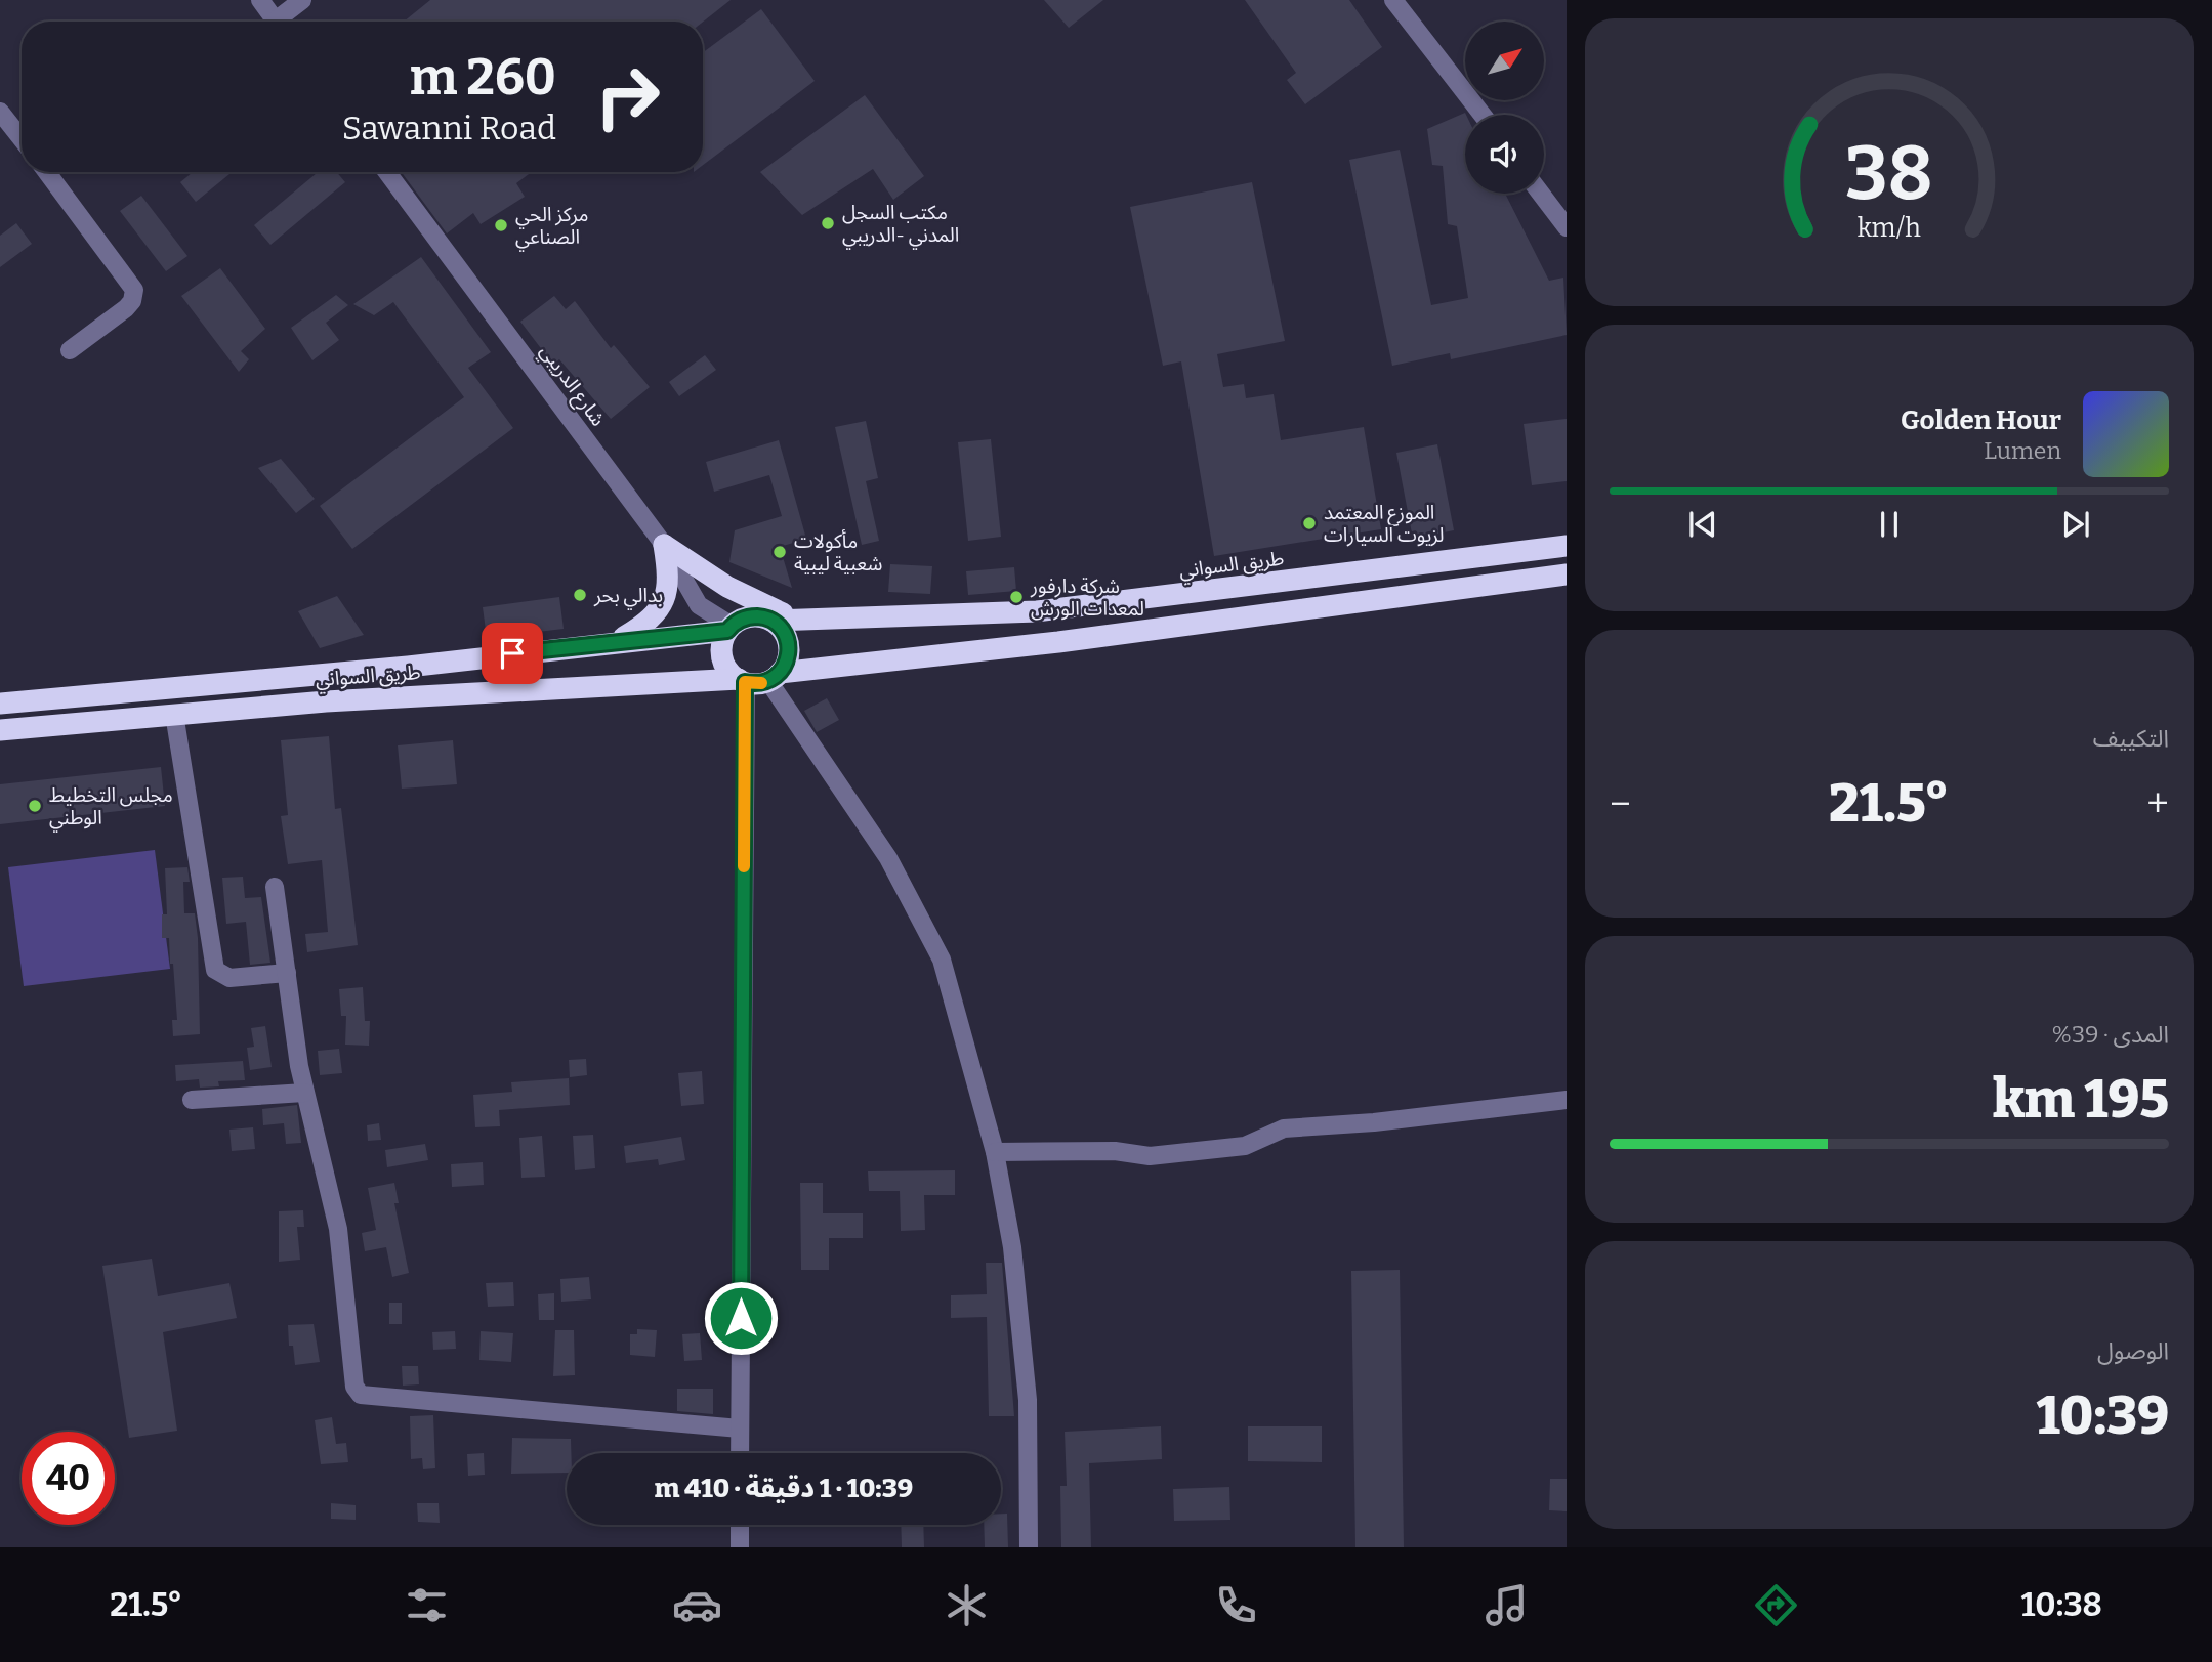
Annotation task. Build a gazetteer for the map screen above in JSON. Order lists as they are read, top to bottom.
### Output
{
  "streets": {
    "highway": ["طريق السواني"],
    "street": ["شارع الدريبي"]
  },
  "crossings": [
    ["شارع الدريبي", "طريق السواني"]
  ],
  "places": [
    "مكتب السجل المدني -الدريبي",
    "مركز الحي الصناعي",
    "الموزع المعتمد لزيوت السيارات",
    "مأكولات شعبية ليبية",
    "بدالي بحر",
    "شركة دارفور لمعدات الورش",
    "مجلس التخطيط الوطني"
  ],
  "north": "top right",
  "page": {
    "turn": ["260 m", "Sawanni Road"],
    "song": ["Golden Hour", "Lumen"],
    "tile": [
      "التكييف",
      ["المدى · 39%", "195 km"],
      ["الوصول", "10:39"]
    ],
    "heat": ["−", "21.5°", "+"],
    "limit": "40",
    "trip": "10:39 · 1 دقيقة · 410 m",
    "tabs": ["10:38", "21.5°"],
    "gauge": ["38", "km/h"]
  }
}
